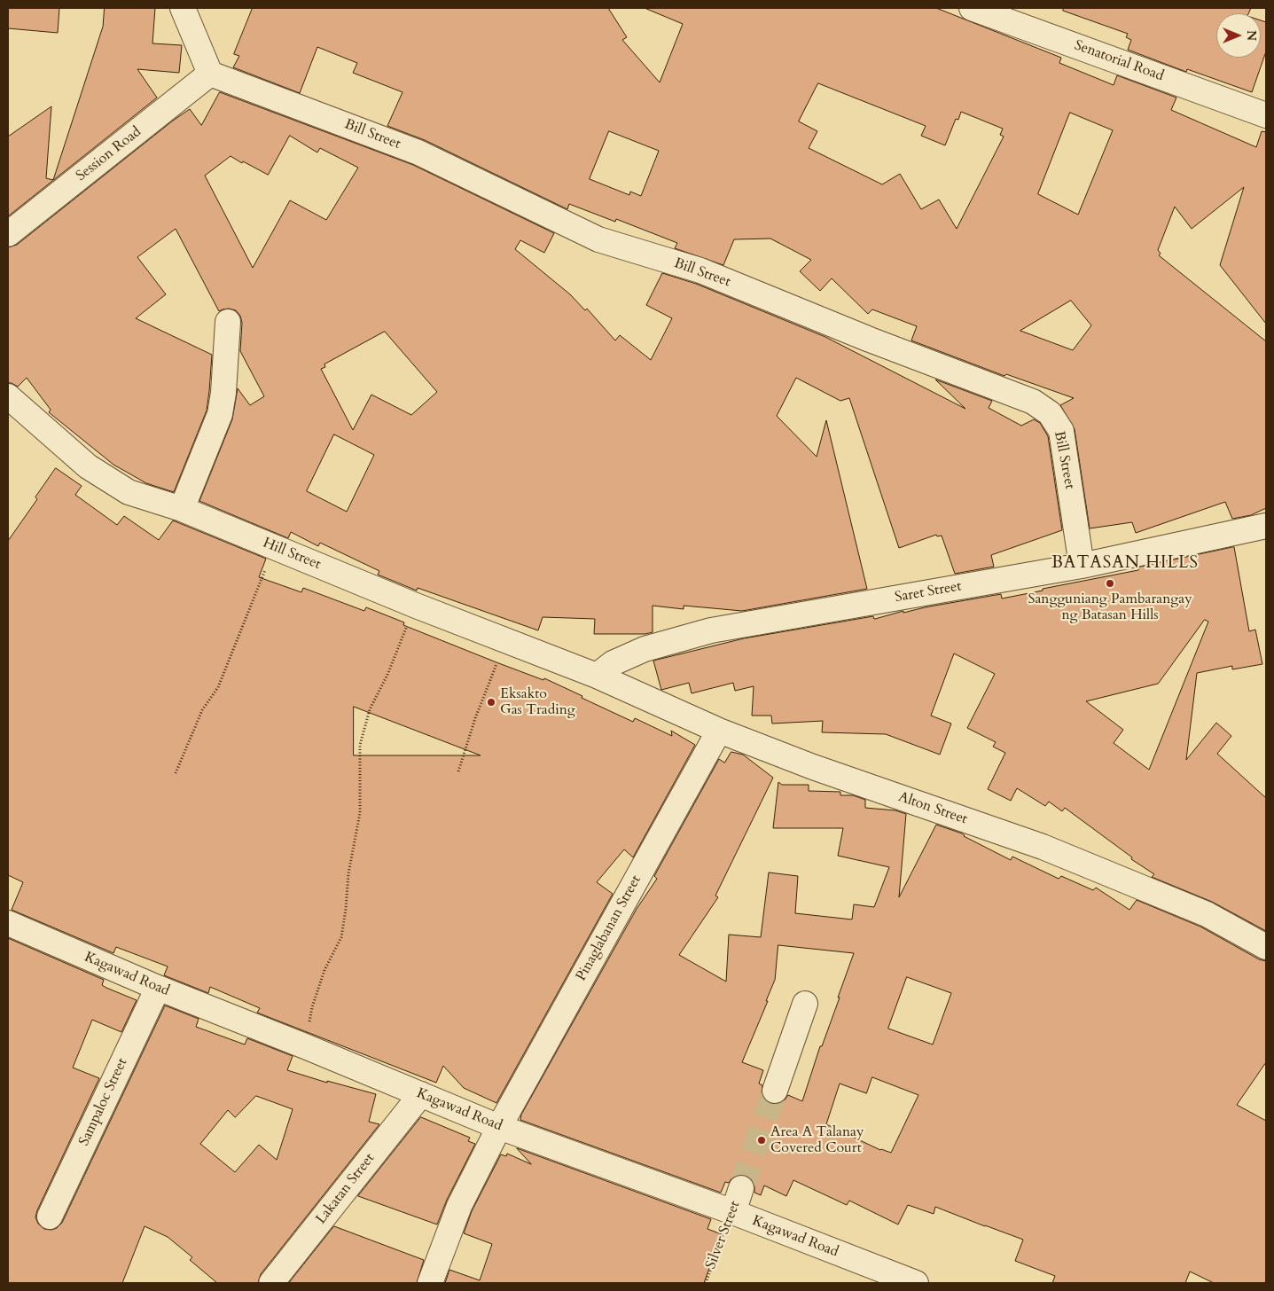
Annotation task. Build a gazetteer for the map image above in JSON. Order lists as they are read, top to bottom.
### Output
{
  "streets": {
    "street": [
      "Senatorial Road",
      "Bill Street",
      "Session Road",
      "Hill Street",
      "Saret Street",
      "Alton Street",
      "Pinaglabanan Street",
      "Kagawad Road",
      "Sampaloc Street",
      "Lakatan Street",
      "Silver Street"
    ]
  },
  "crossings": [
    ["Bill Street", "Session Road"],
    ["Bill Street", "Saret Street"],
    ["Hill Street", "Saret Street"],
    ["Hill Street", "Alton Street"],
    ["Saret Street", "Alton Street"],
    ["Alton Street", "Pinaglabanan Street"],
    ["Pinaglabanan Street", "Kagawad Road"],
    ["Kagawad Road", "Sampaloc Street"],
    ["Kagawad Road", "Lakatan Street"],
    ["Kagawad Road", "Silver Street"]
  ],
  "districts": ["BATASAN HILLS"],
  "places": ["Sangguniang Pambarangay ng Batasan Hills", "Eksakto Gas Trading", "Area A Talanay Covered Court"],
  "north": "right"
}
